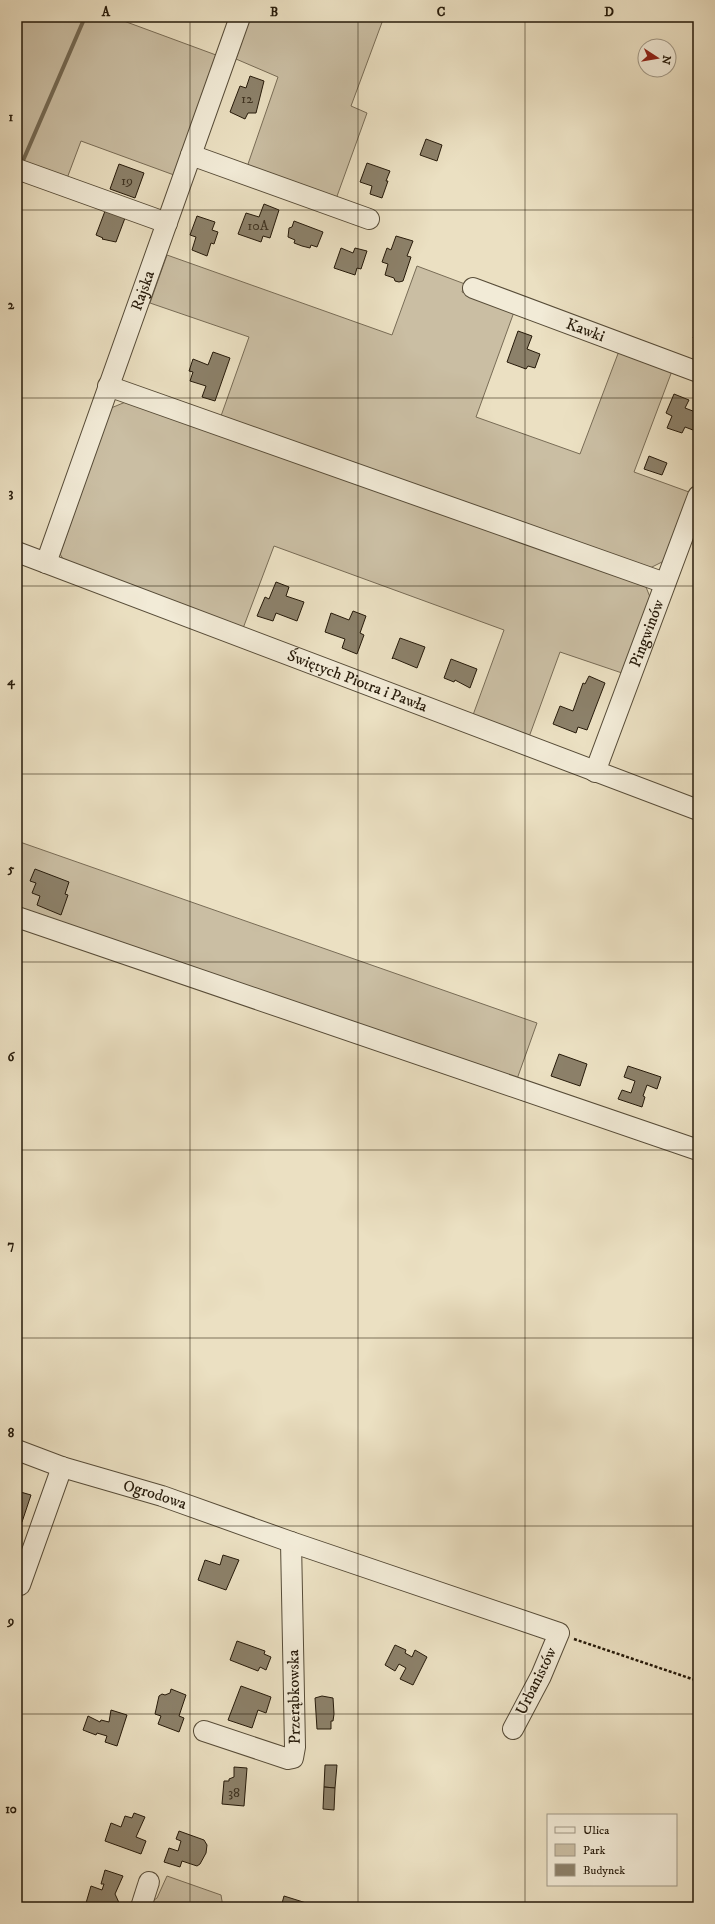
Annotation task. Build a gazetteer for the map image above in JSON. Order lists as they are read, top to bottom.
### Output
{
  "streets": {
    "street": [
      "Rajska",
      "Kawki",
      "Pingwinów",
      "Świętych Piotra i Pawła",
      "Ogrodowa",
      "Urbanistów",
      "Przerąbkowska"
    ]
  },
  "crossings": [
    ["Rajska", "Świętych Piotra i Pawła"],
    ["Pingwinów", "Świętych Piotra i Pawła"],
    ["Ogrodowa", "Urbanistów"],
    ["Ogrodowa", "Przerąbkowska"]
  ],
  "house_numbers": [
    "12",
    "19",
    "10A",
    "38"
  ],
  "legend": ["Ulica", "Park", "Budynek"],
  "north": "right",
  "grid": {
    "columns": [
      "A",
      "B",
      "C",
      "D"
    ],
    "rows": [
      "1",
      "2",
      "3",
      "4",
      "5",
      "6",
      "7",
      "8",
      "9",
      "10"
    ]
  }
}
